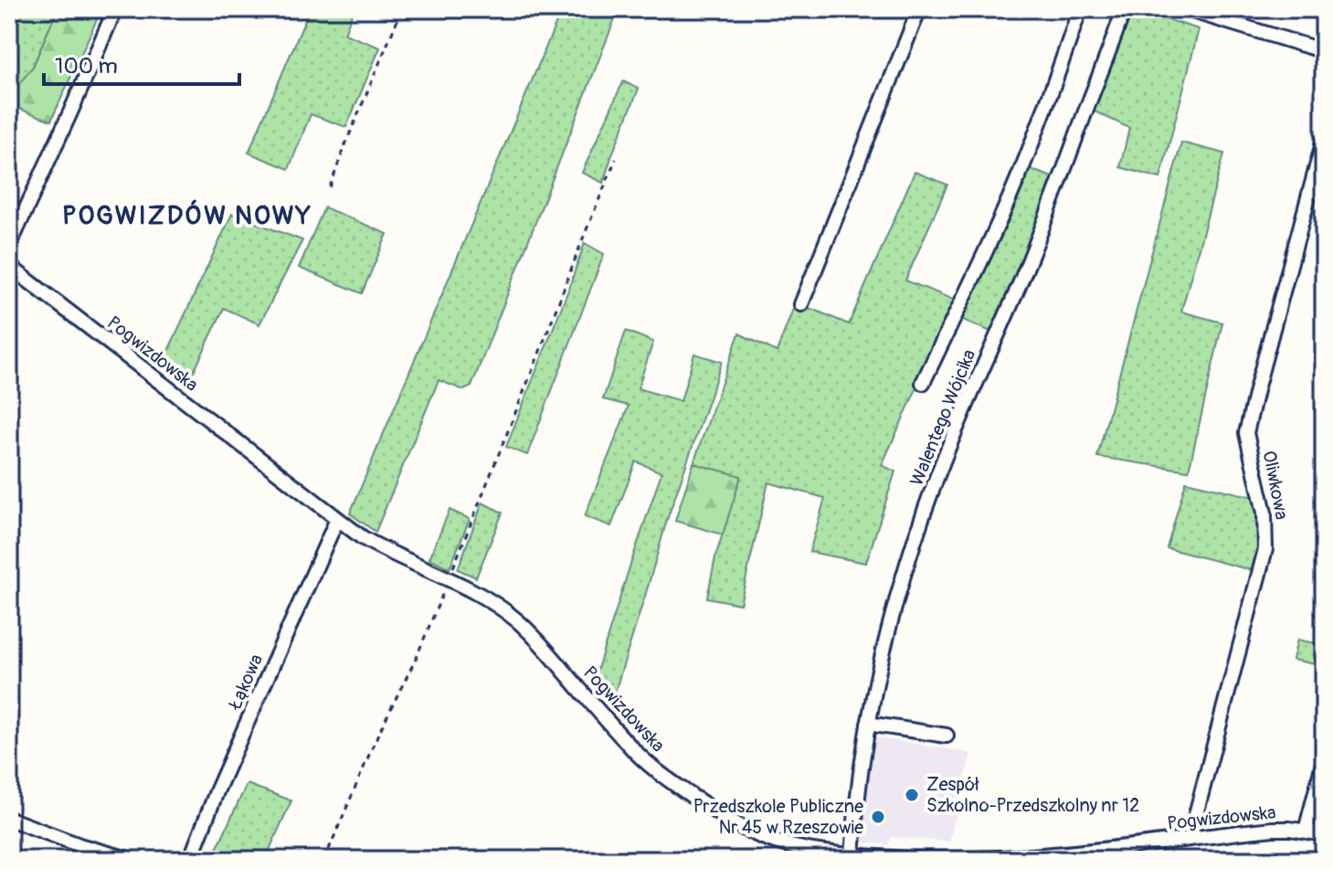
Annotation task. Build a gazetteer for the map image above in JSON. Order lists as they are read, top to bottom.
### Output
{
  "streets": {
    "street": [
      "Pogwizdowska",
      "Walentego Wójcika",
      "Oliwkowa",
      "Łąkowa"
    ]
  },
  "crossings": [
    ["Pogwizdowska", "Walentego Wójcika"],
    ["Pogwizdowska", "Oliwkowa"],
    ["Pogwizdowska", "Łąkowa"]
  ],
  "districts": ["POGWIZDÓW NOWY"],
  "places": ["Zespół Szkolno-Przedszkolny nr 12", "Przedszkole Publiczne Nr 45 w Rzeszowie"],
  "scale_bar": "100 m"
}
